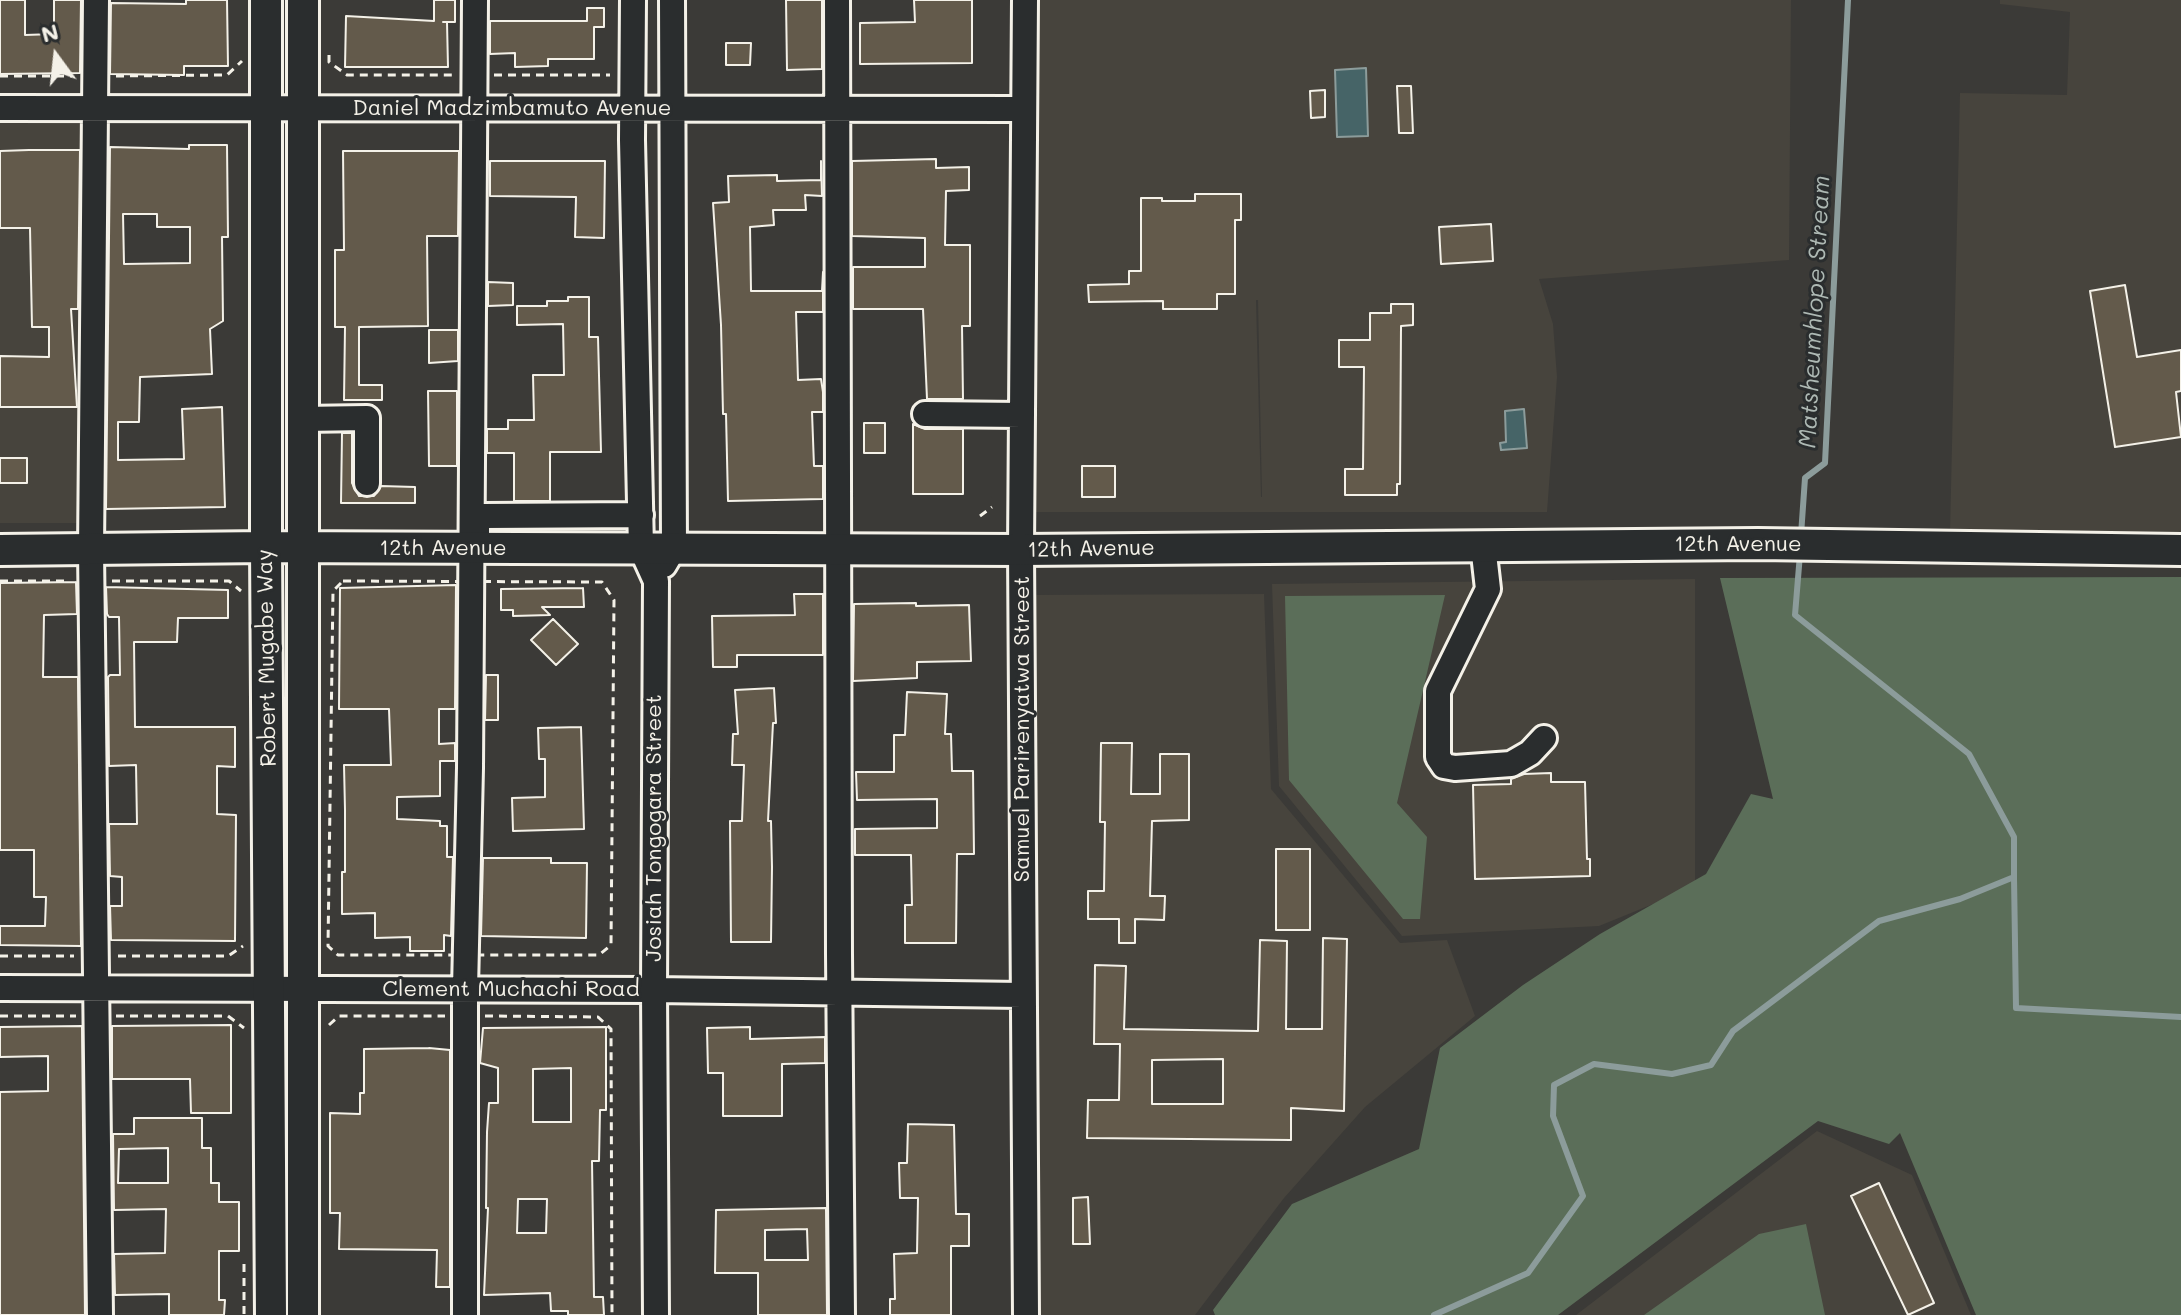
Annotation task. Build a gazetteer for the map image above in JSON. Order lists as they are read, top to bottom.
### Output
{
  "streets": {
    "main road": ["12th Avenue", "Robert Mugabe Way"],
    "street": [
      "Daniel Madzimbamuto Avenue",
      "Samuel Parirenyatwa Street",
      "Josiah Tongogara Street",
      "Clement Muchachi Road"
    ]
  },
  "crossings": [
    ["Daniel Madzimbamuto Avenue", "Robert Mugabe Way"],
    ["Daniel Madzimbamuto Avenue", "Samuel Parirenyatwa Street"],
    ["Daniel Madzimbamuto Avenue", "Josiah Tongogara Street"],
    ["12th Avenue", "Robert Mugabe Way"],
    ["12th Avenue", "Samuel Parirenyatwa Street"],
    ["12th Avenue", "Josiah Tongogara Street"],
    ["Robert Mugabe Way", "Clement Muchachi Road"],
    ["Samuel Parirenyatwa Street", "Clement Muchachi Road"],
    ["Josiah Tongogara Street", "Clement Muchachi Road"]
  ],
  "water": ["Matsheumhlope Stream"],
  "north": "top"
}
